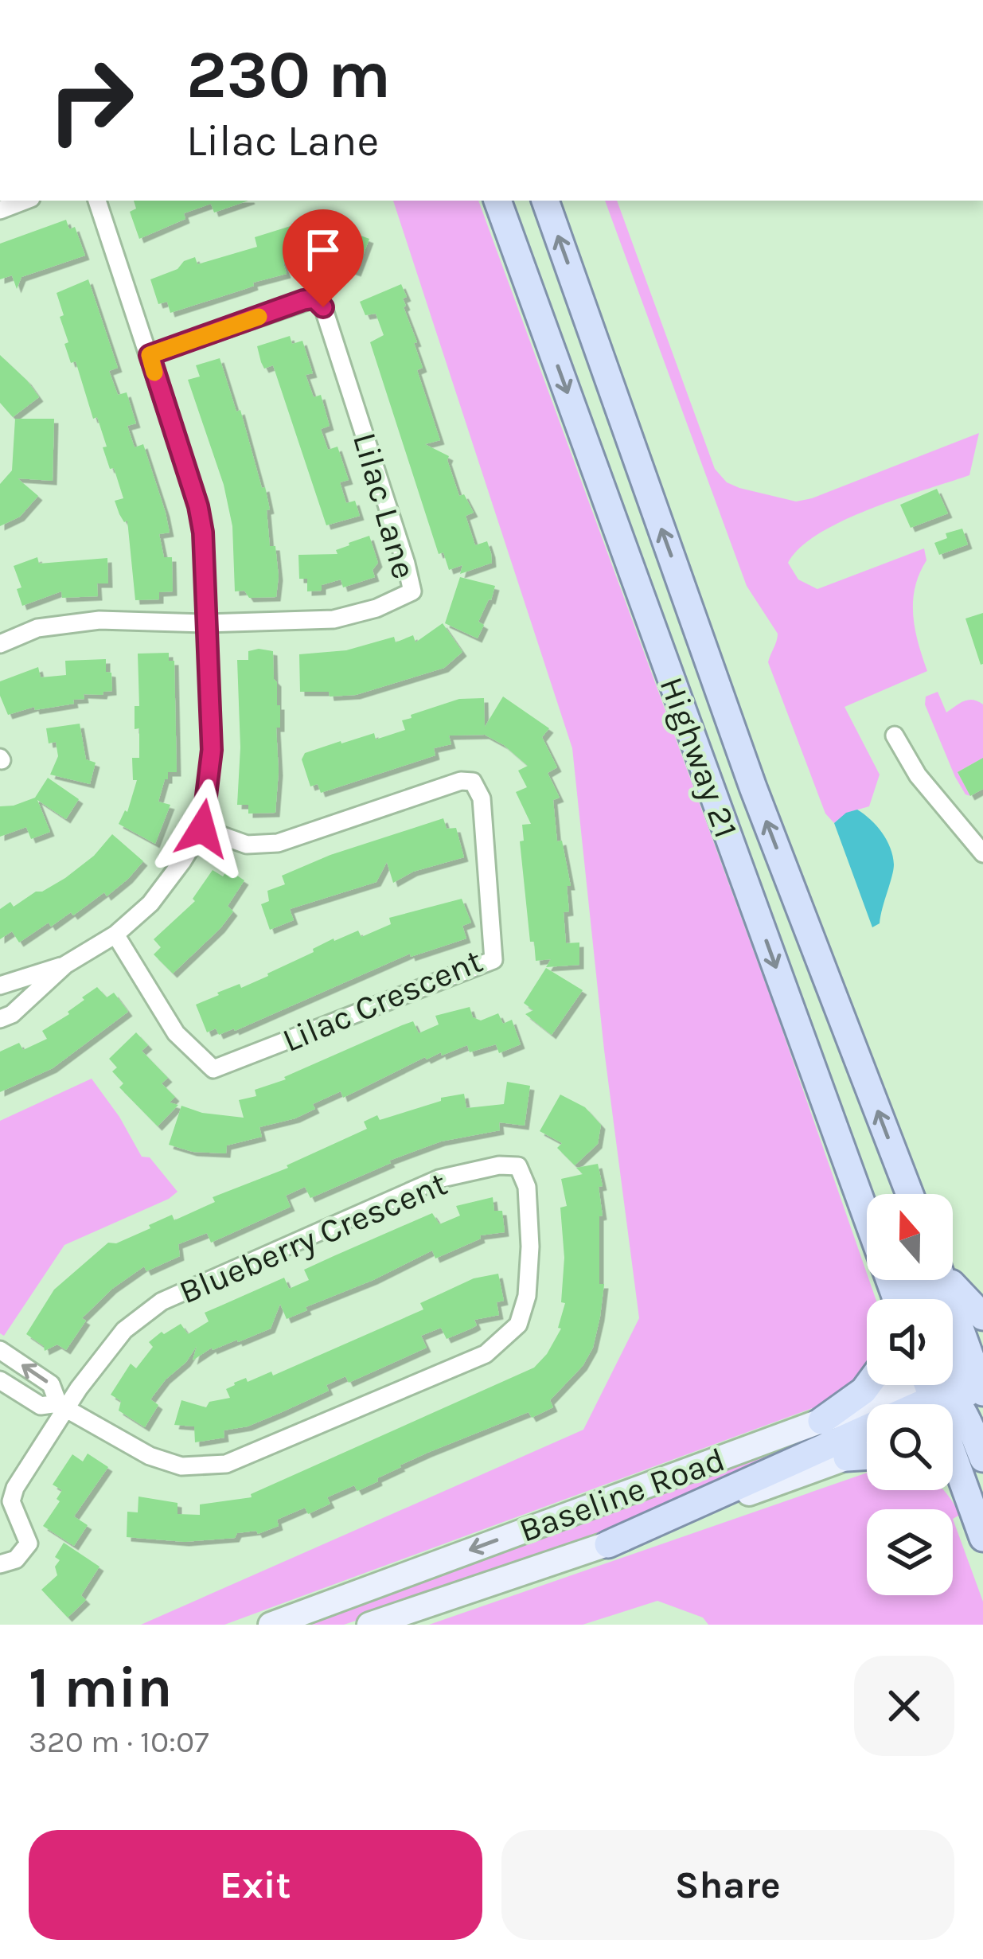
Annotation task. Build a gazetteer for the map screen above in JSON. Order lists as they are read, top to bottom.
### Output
{
  "streets": {
    "main road": ["Highway 21", "Baseline Road"],
    "street": ["Lilac Lane", "Lilac Crescent", "Blueberry Crescent"]
  },
  "north": "top",
  "page": {
    "turn": ["230 m", "Lilac Lane"],
    "heading": ["1 min", "320 m · 10:07"],
    "buttons": ["Exit", "Share"]
  }
}
